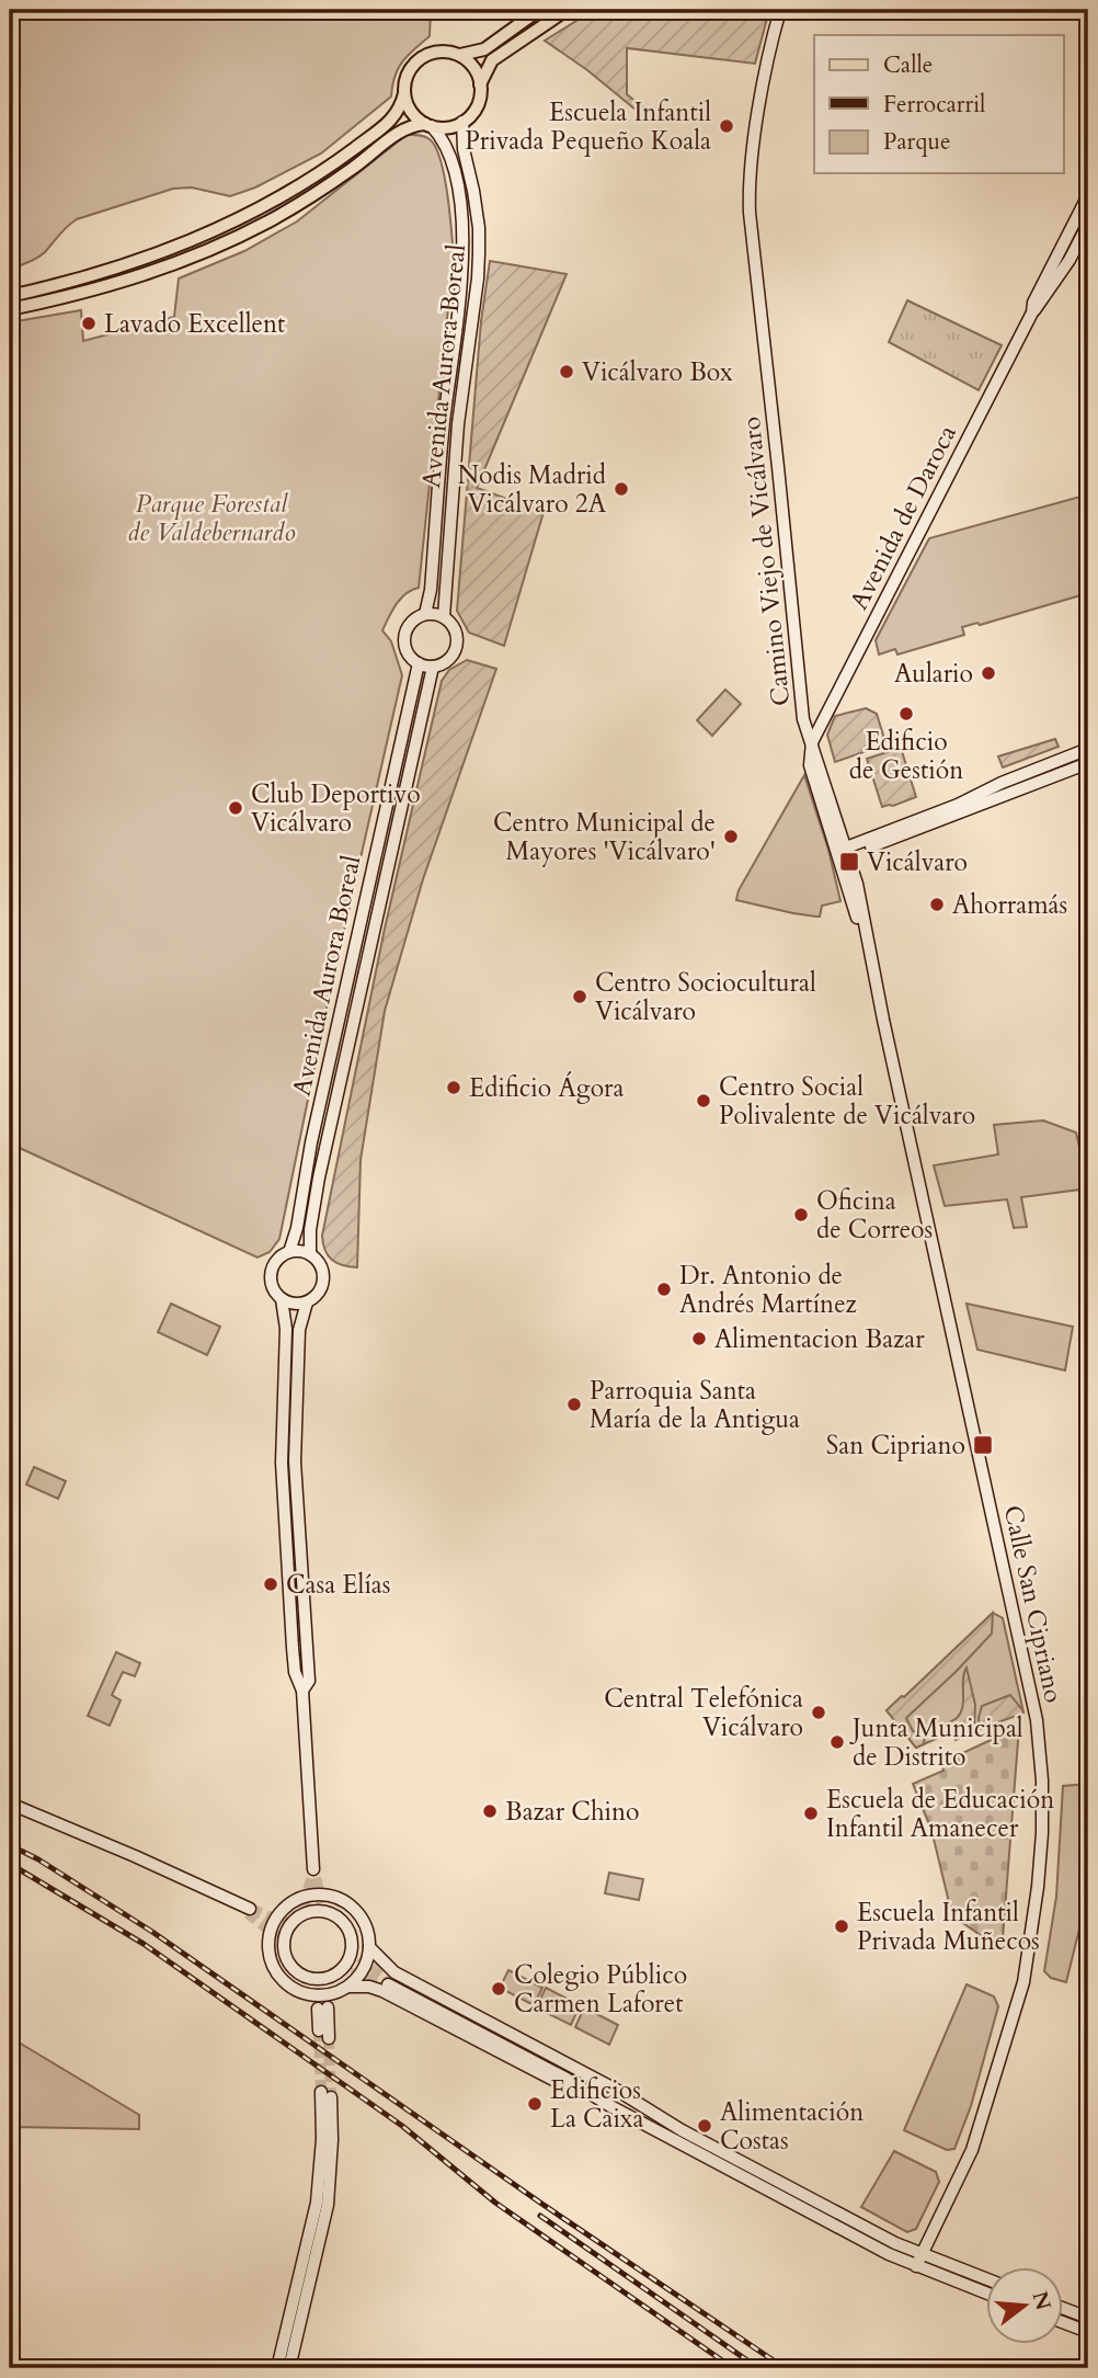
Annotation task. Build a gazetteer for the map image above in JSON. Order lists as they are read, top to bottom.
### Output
{
  "streets": {
    "main road": [
      "Avenida Aurora Boreal",
      "Avenida de Daroca",
      "Camino Viejo de Vicálvaro",
      "Calle San Cipriano"
    ]
  },
  "crossings": [
    ["Avenida de Daroca", "Camino Viejo de Vicálvaro"],
    ["Avenida de Daroca", "Calle San Cipriano"],
    ["Camino Viejo de Vicálvaro", "Calle San Cipriano"]
  ],
  "parks": ["Parque Forestal de Valdebernardo"],
  "places": {
    "other": [
      "Escuela Infantil Privada Pequeño Koala",
      "Lavado Excellent",
      "Vicálvaro Box",
      "Nodis Madrid Vicálvaro 2A",
      "Aulario",
      "Edificio de Gestión",
      "Club Deportivo Vicálvaro",
      "Centro Municipal de Mayores 'Vicálvaro'",
      "Ahorramás",
      "Centro Sociocultural Vicálvaro",
      "Edificio Ágora",
      "Centro Social Polivalente de Vicálvaro",
      "Oficina de Correos",
      "Dr. Antonio de Andrés Martínez",
      "Alimentacion Bazar",
      "Parroquia Santa María de la Antigua",
      "Casa Elías",
      "Central Telefónica Vicálvaro",
      "Junta Municipal de Distrito",
      "Bazar Chino",
      "Escuela de Educación Infantil Amanecer",
      "Escuela Infantil Privada Muñecos",
      "Colegio Público Carmen Laforet",
      "Edificios La Caixa",
      "Alimentación Costas"
    ],
    "transit": ["Vicálvaro", "San Cipriano"]
  },
  "legend": ["Calle", "Ferrocarril", "Parque"],
  "north": "right"
}
